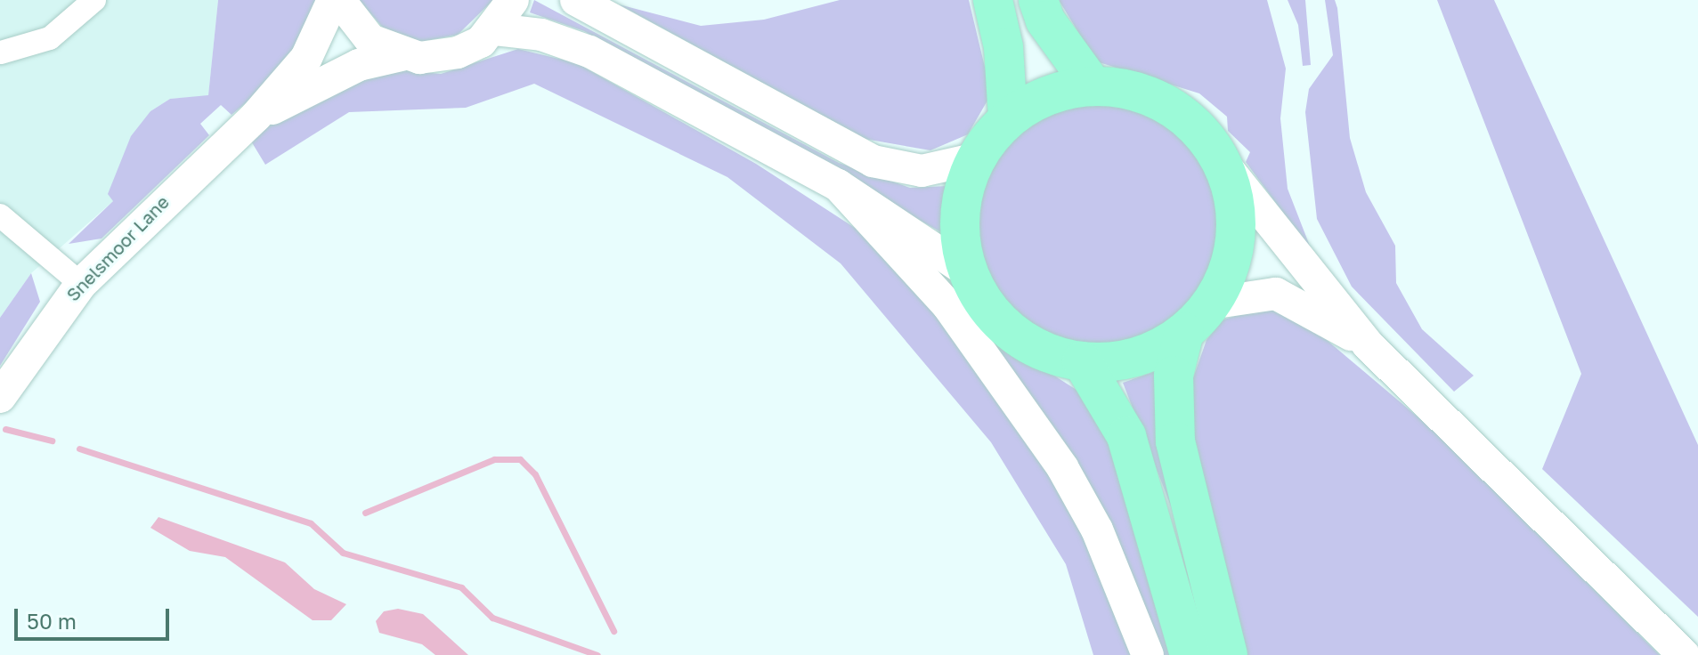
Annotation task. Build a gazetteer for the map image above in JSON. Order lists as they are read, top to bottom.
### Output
{
  "streets": {
    "street": ["Snelsmoor Lane"]
  },
  "scale_bar": "50 m"
}
